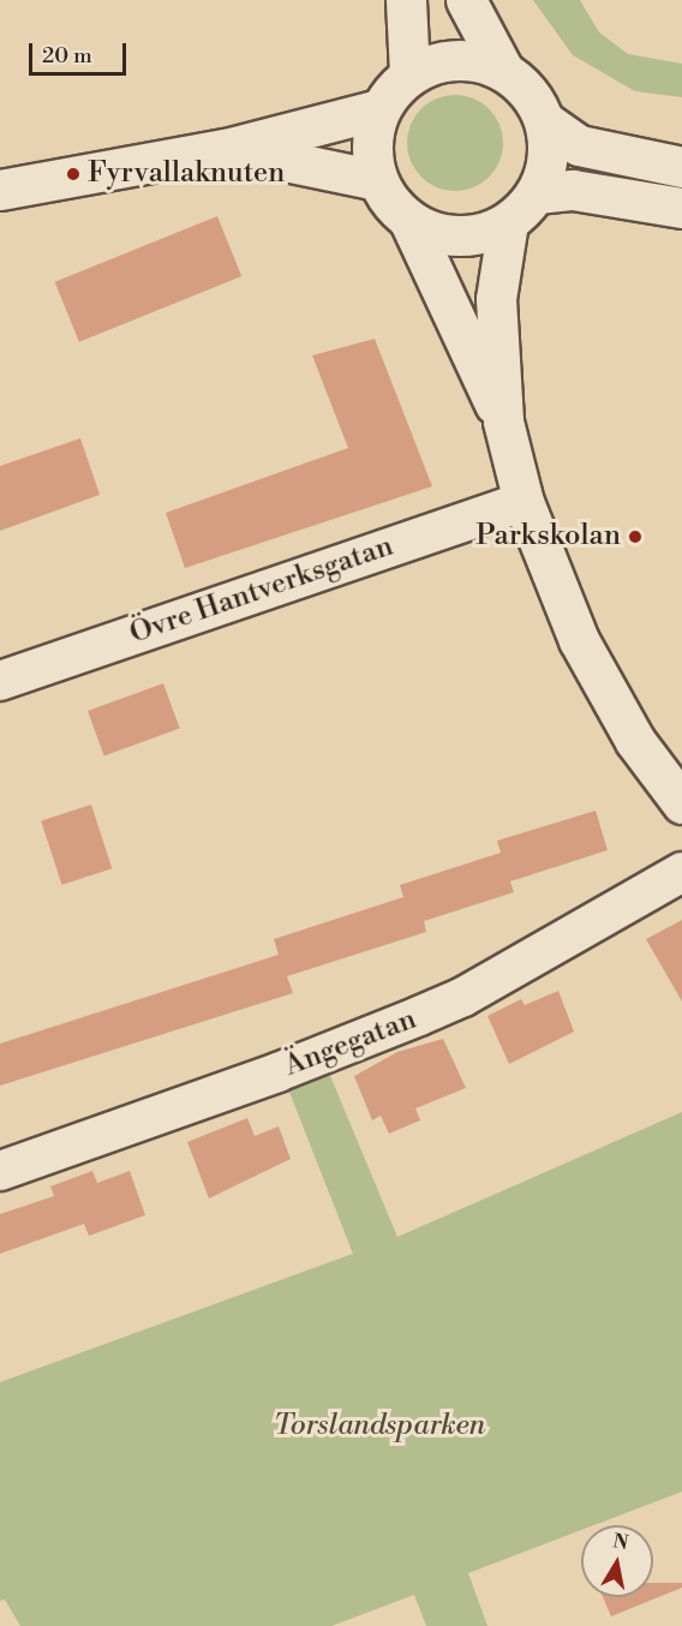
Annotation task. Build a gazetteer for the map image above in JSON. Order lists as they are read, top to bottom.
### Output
{
  "streets": {
    "street": ["Övre Hantverksgatan", "Ängegatan"]
  },
  "parks": ["Torslandsparken"],
  "places": ["Fyrvallaknuten", "Parkskolan"],
  "scale_bar": "20 m",
  "north": "top"
}
